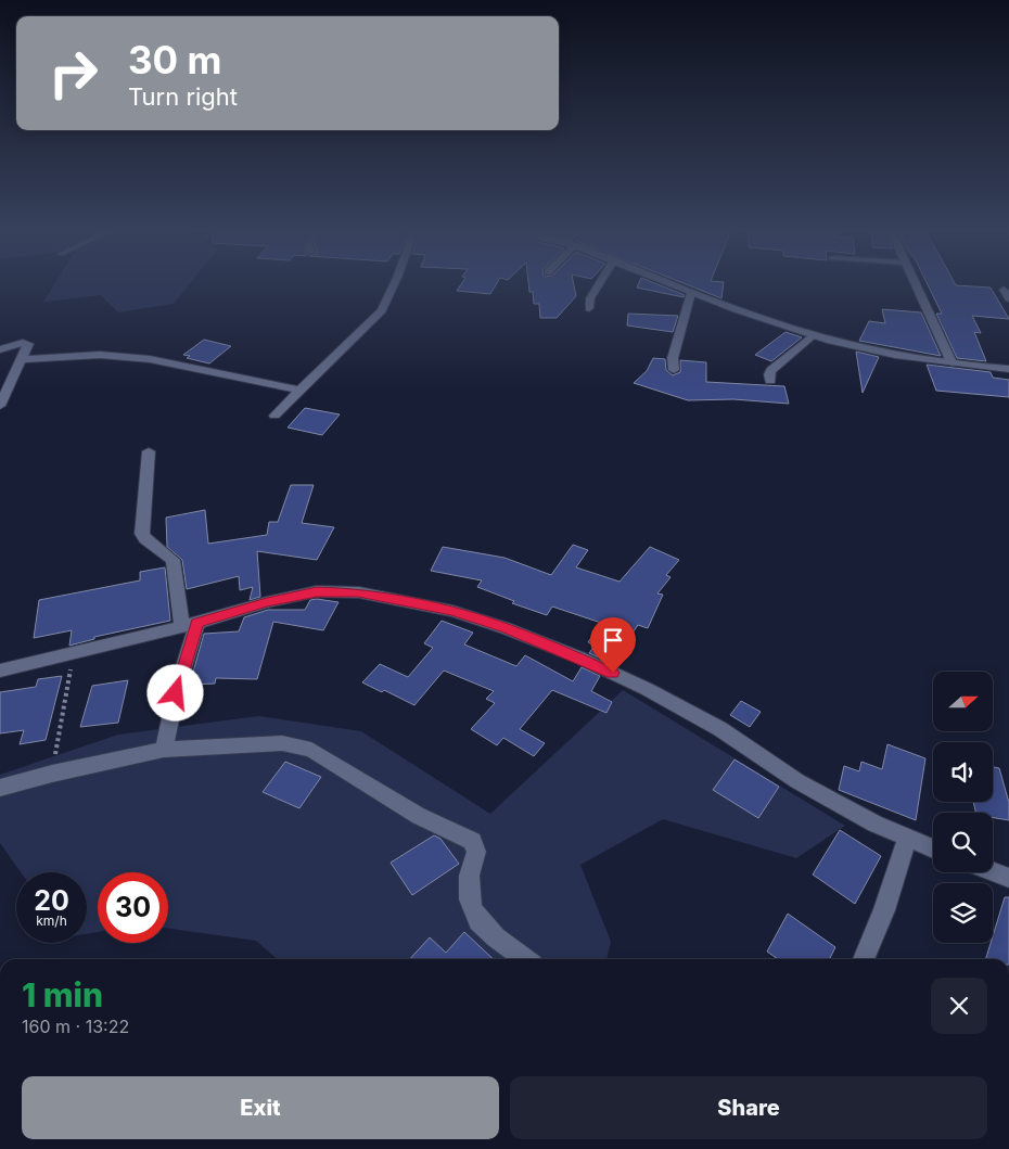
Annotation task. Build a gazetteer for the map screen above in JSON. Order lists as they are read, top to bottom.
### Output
{
  "north": "right",
  "page": {
    "turn": ["30 m", "Turn right"],
    "speed": "20 km/h",
    "limit": "30",
    "heading": ["1 min", "160 m · 13:22"],
    "buttons": ["Exit", "Share"]
  }
}
